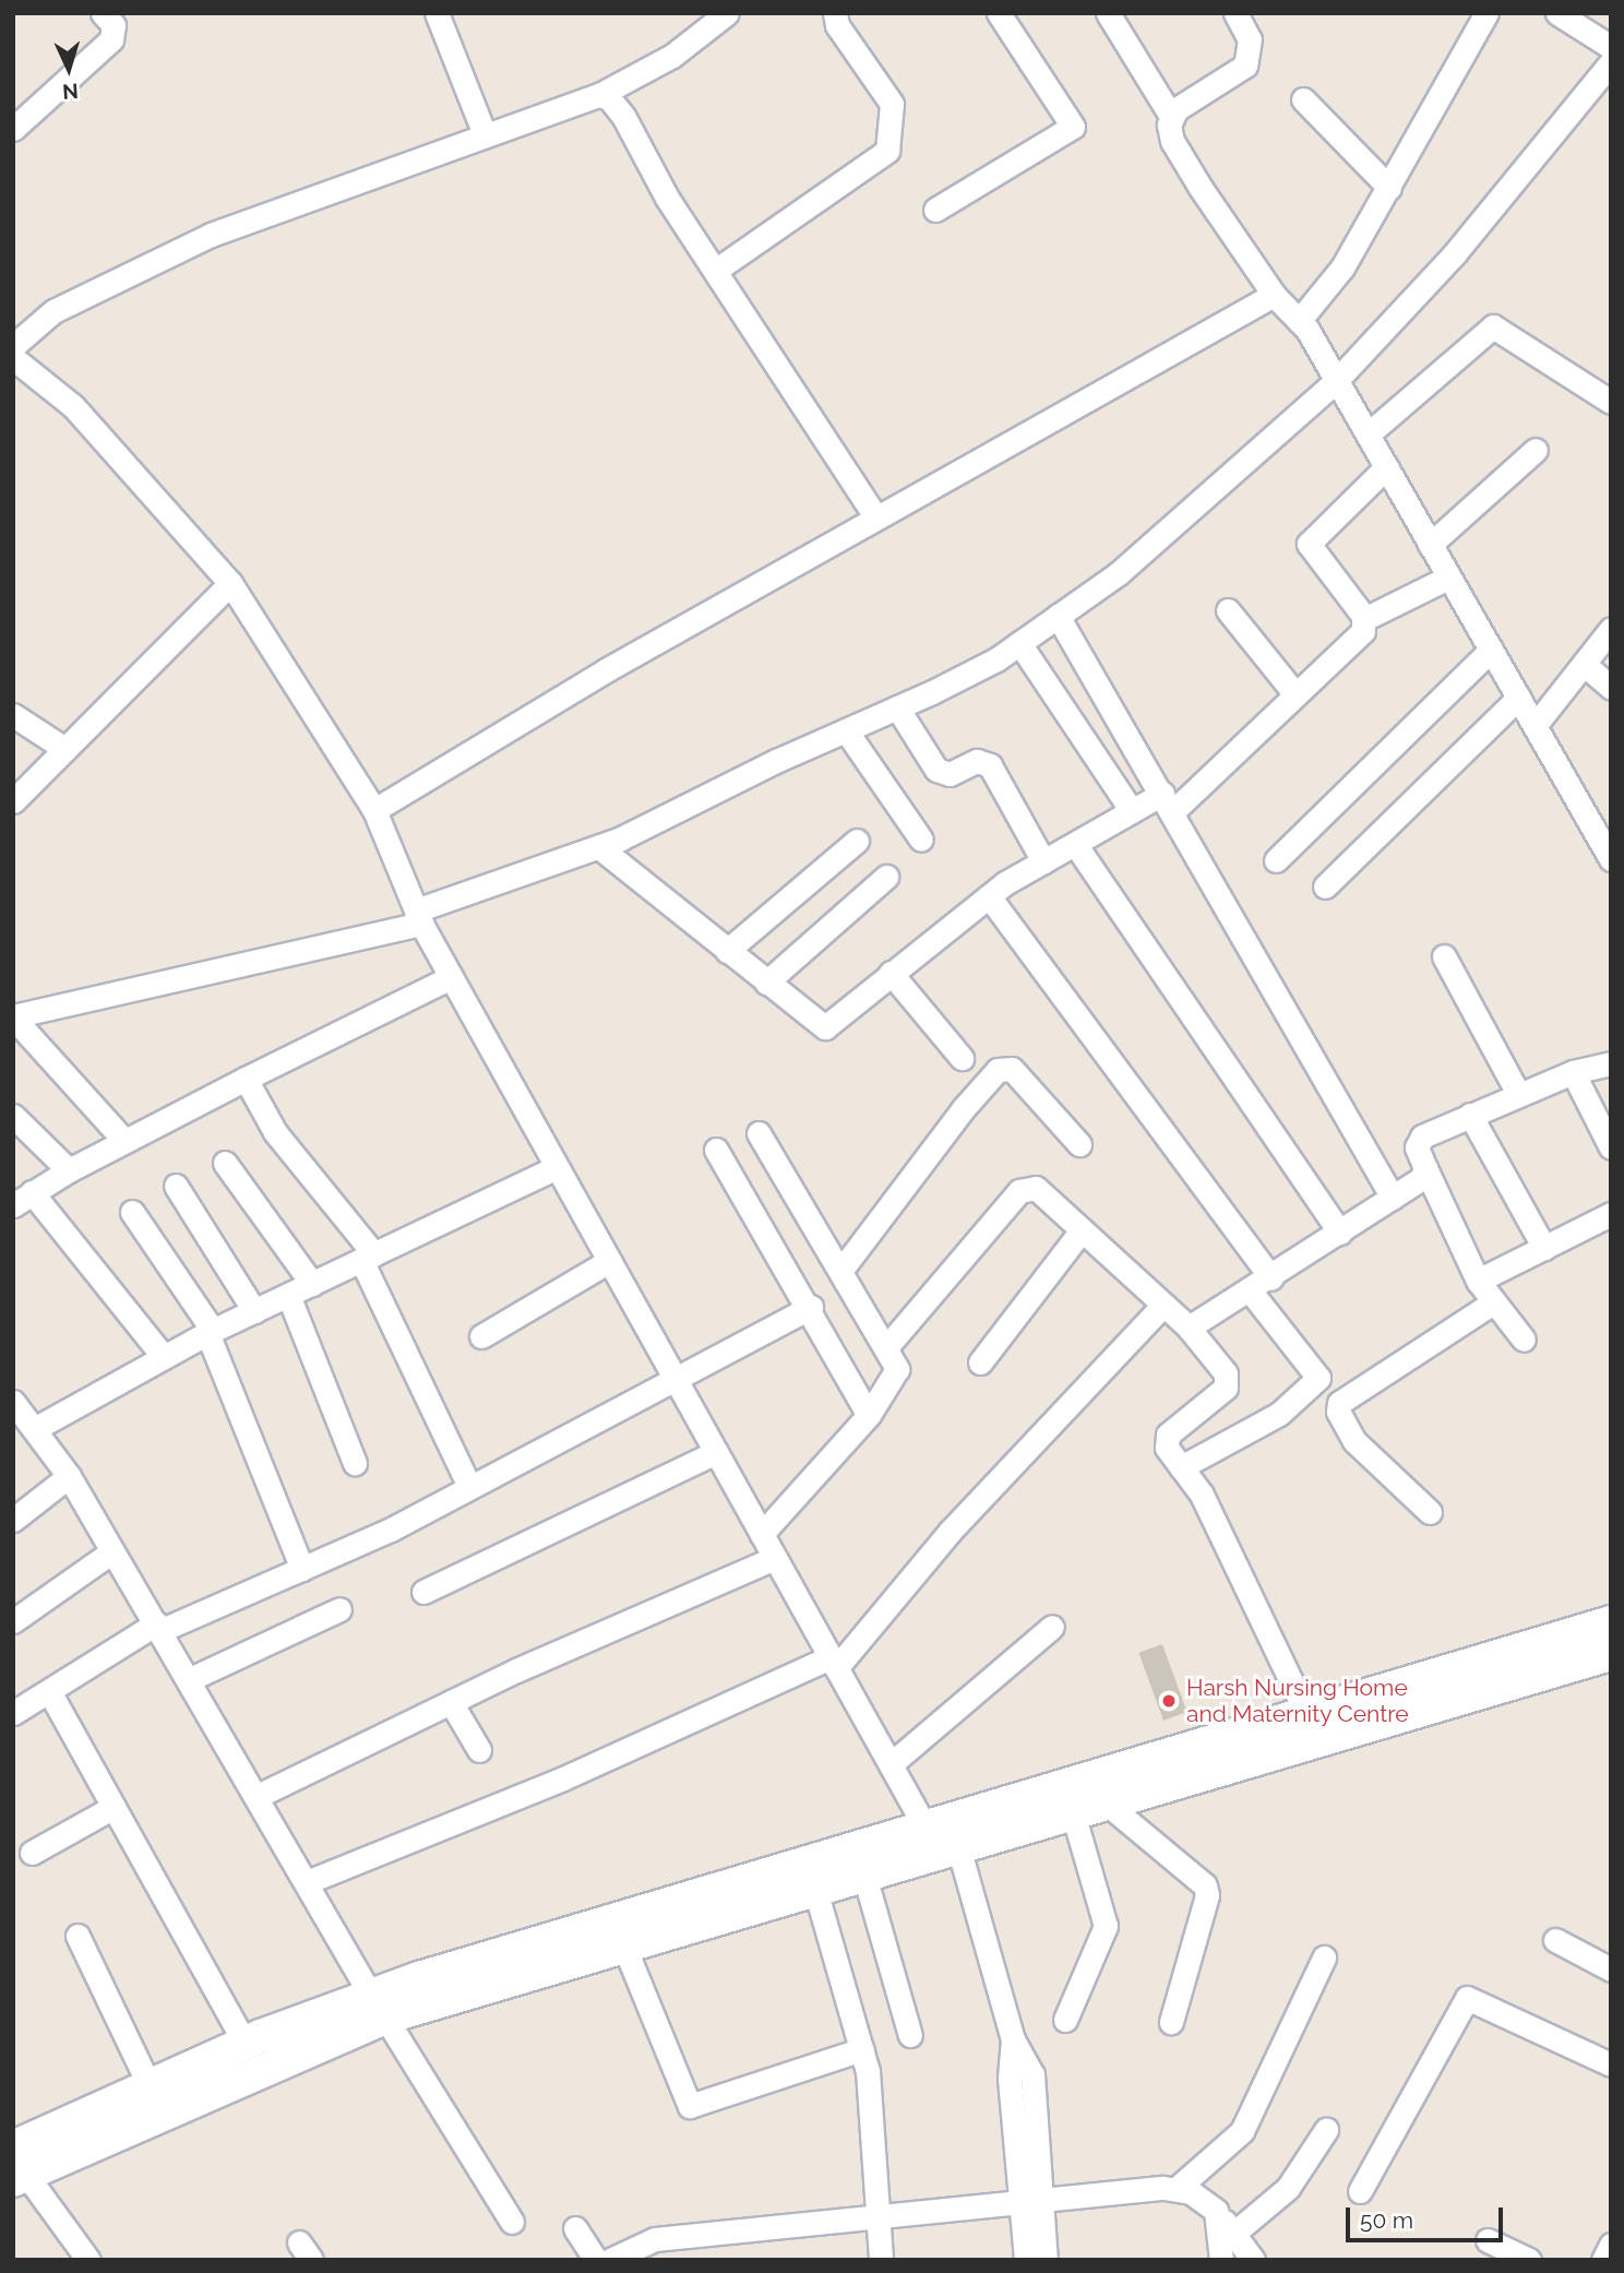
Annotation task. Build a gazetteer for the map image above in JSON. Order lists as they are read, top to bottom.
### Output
{
  "places": ["Harsh Nursing Home and Maternity Centre"],
  "scale_bar": "50 m",
  "north": "bottom"
}
